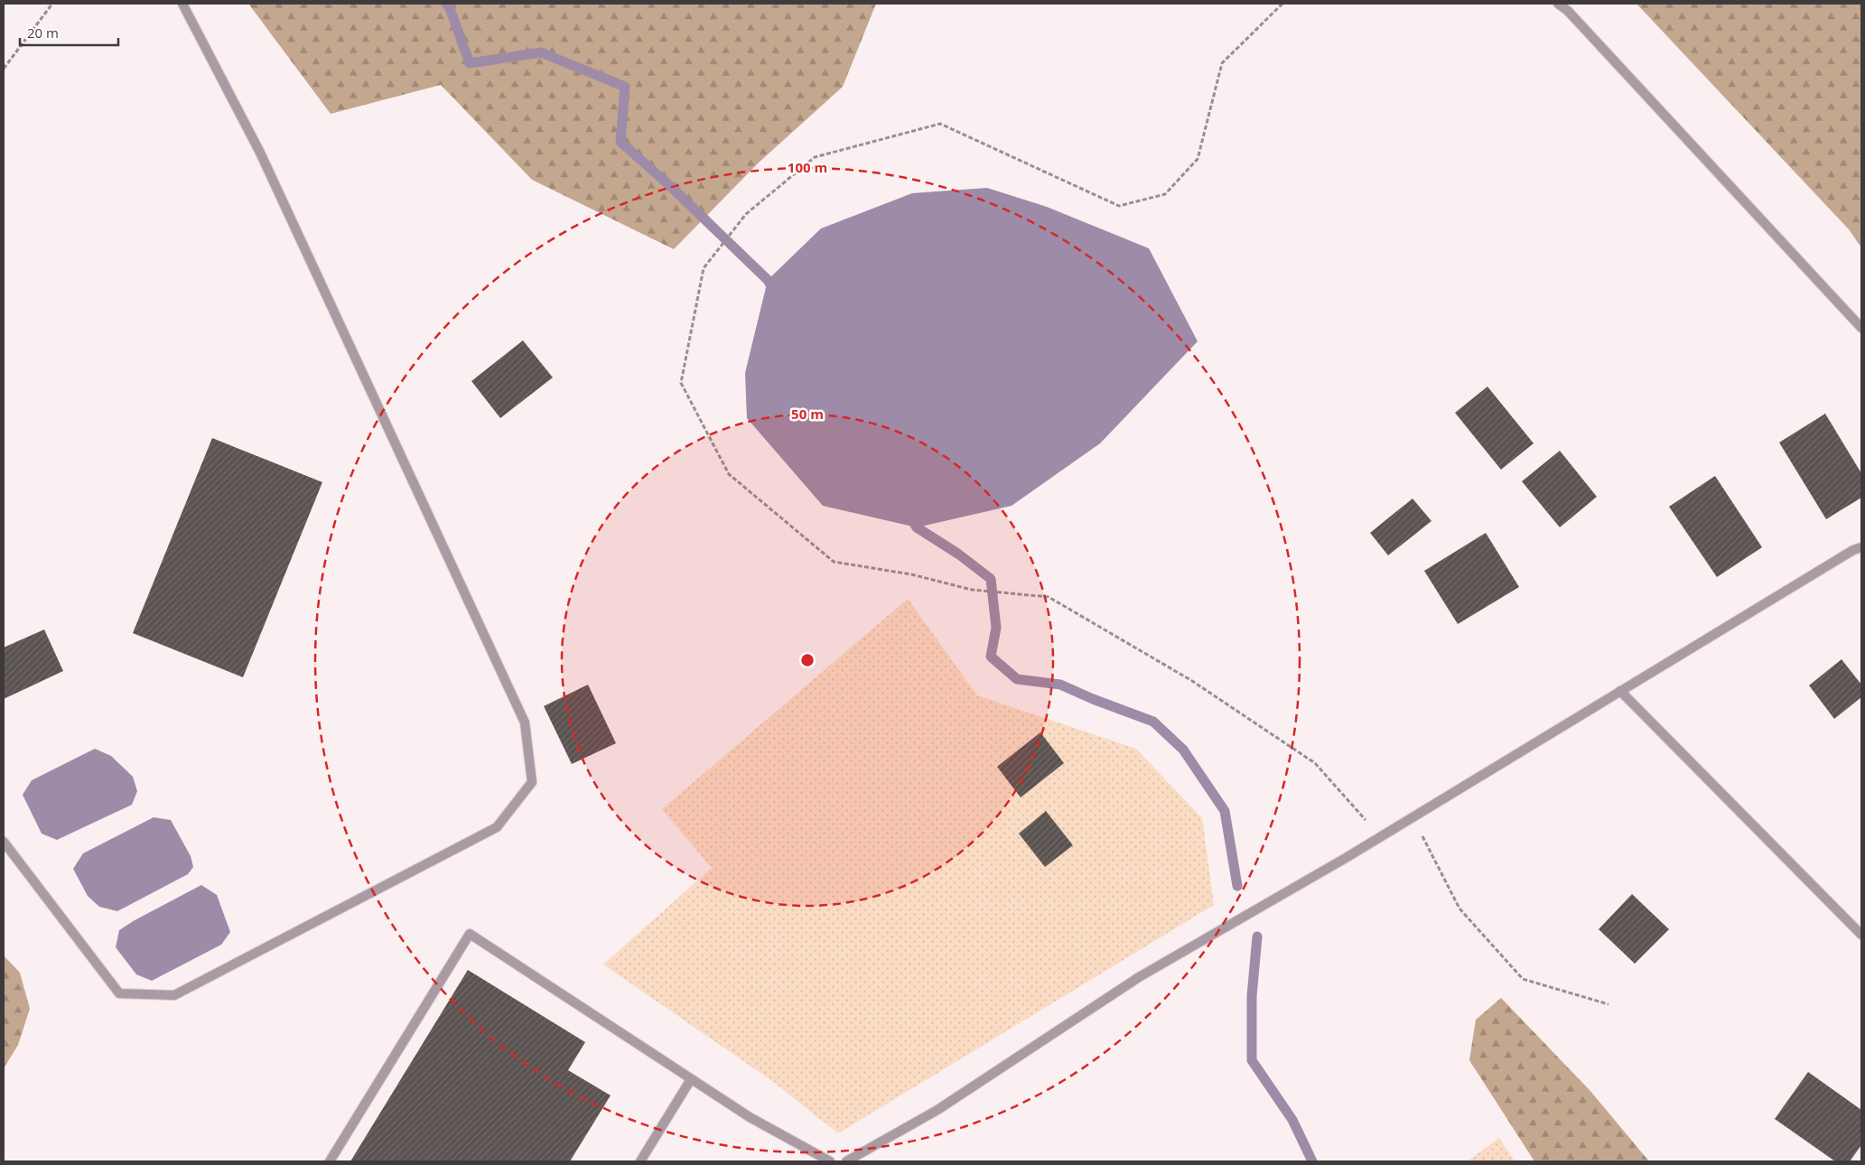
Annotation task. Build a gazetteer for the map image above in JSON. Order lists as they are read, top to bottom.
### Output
{
  "scale_bar": "20 m",
  "rings": ["100 m", "50 m"]
}
